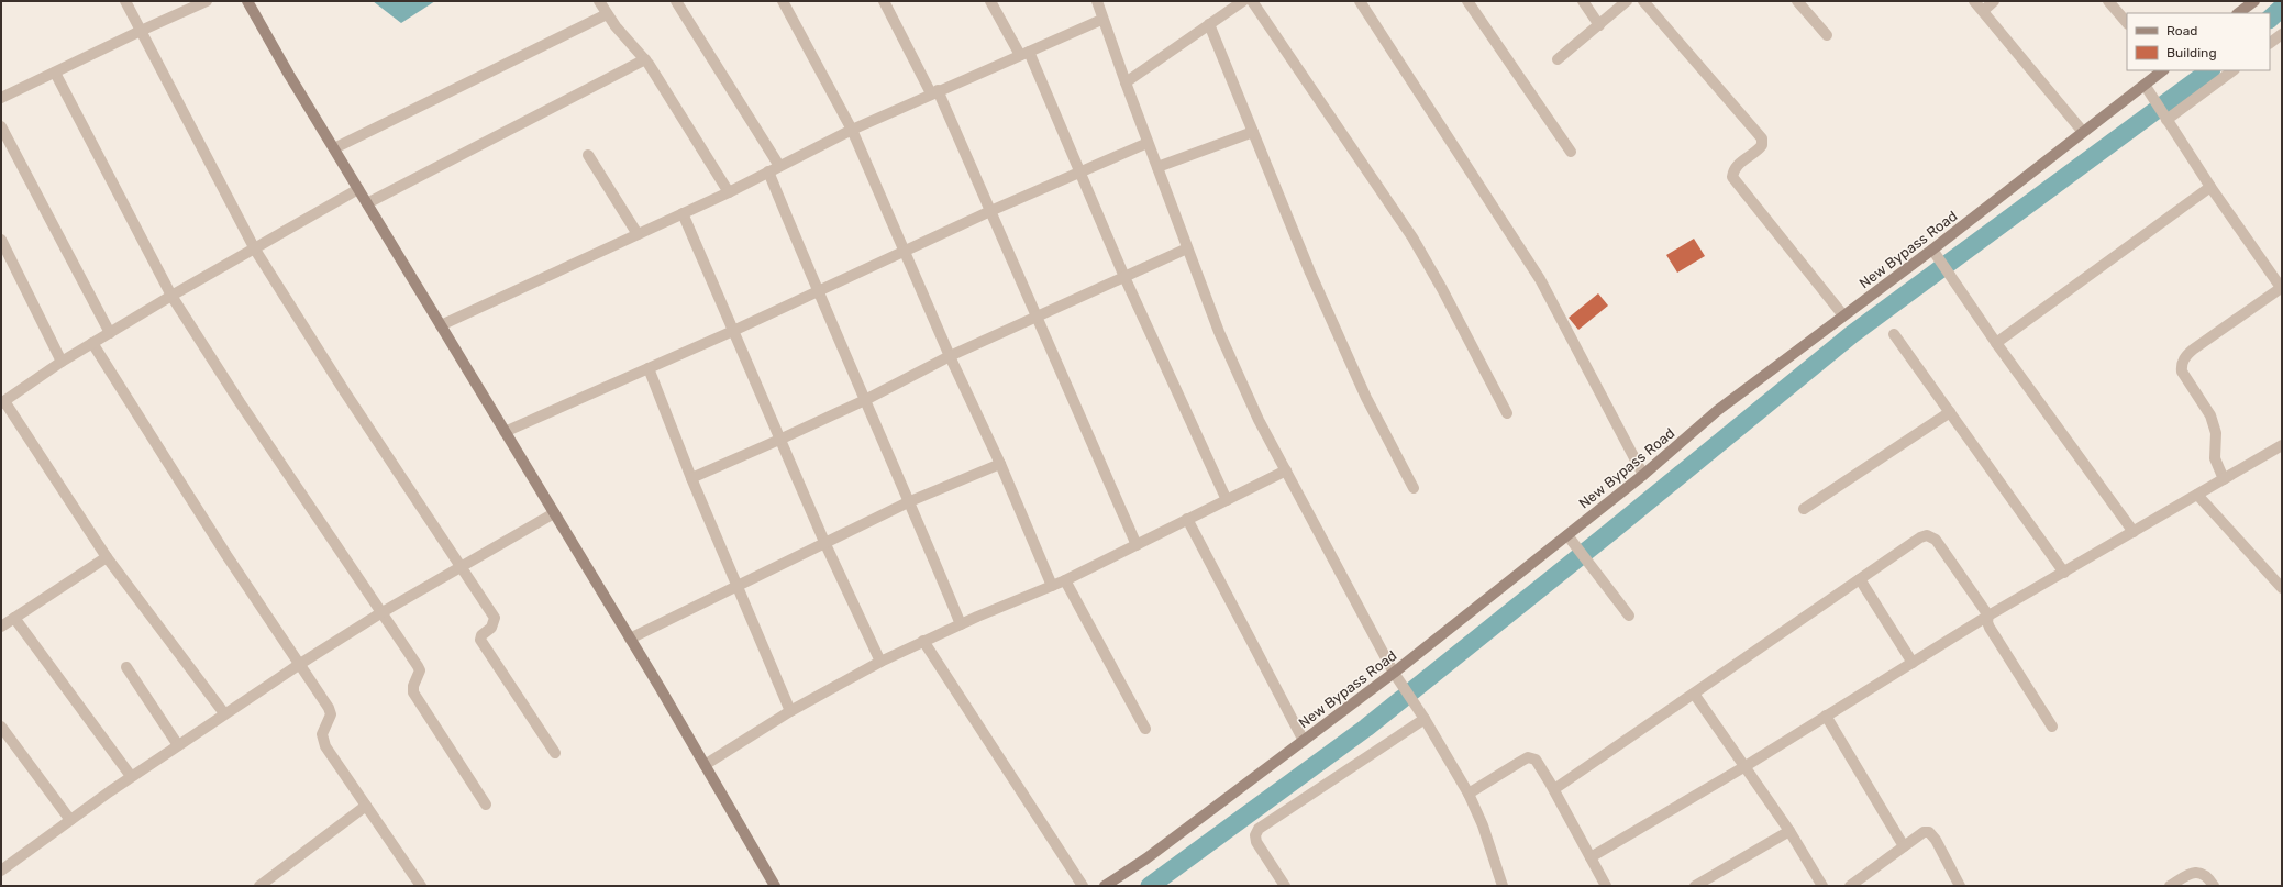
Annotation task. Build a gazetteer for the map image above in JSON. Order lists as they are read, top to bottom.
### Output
{
  "streets": {
    "main road": ["New Bypass Road"]
  },
  "legend": ["Road", "Building"]
}
